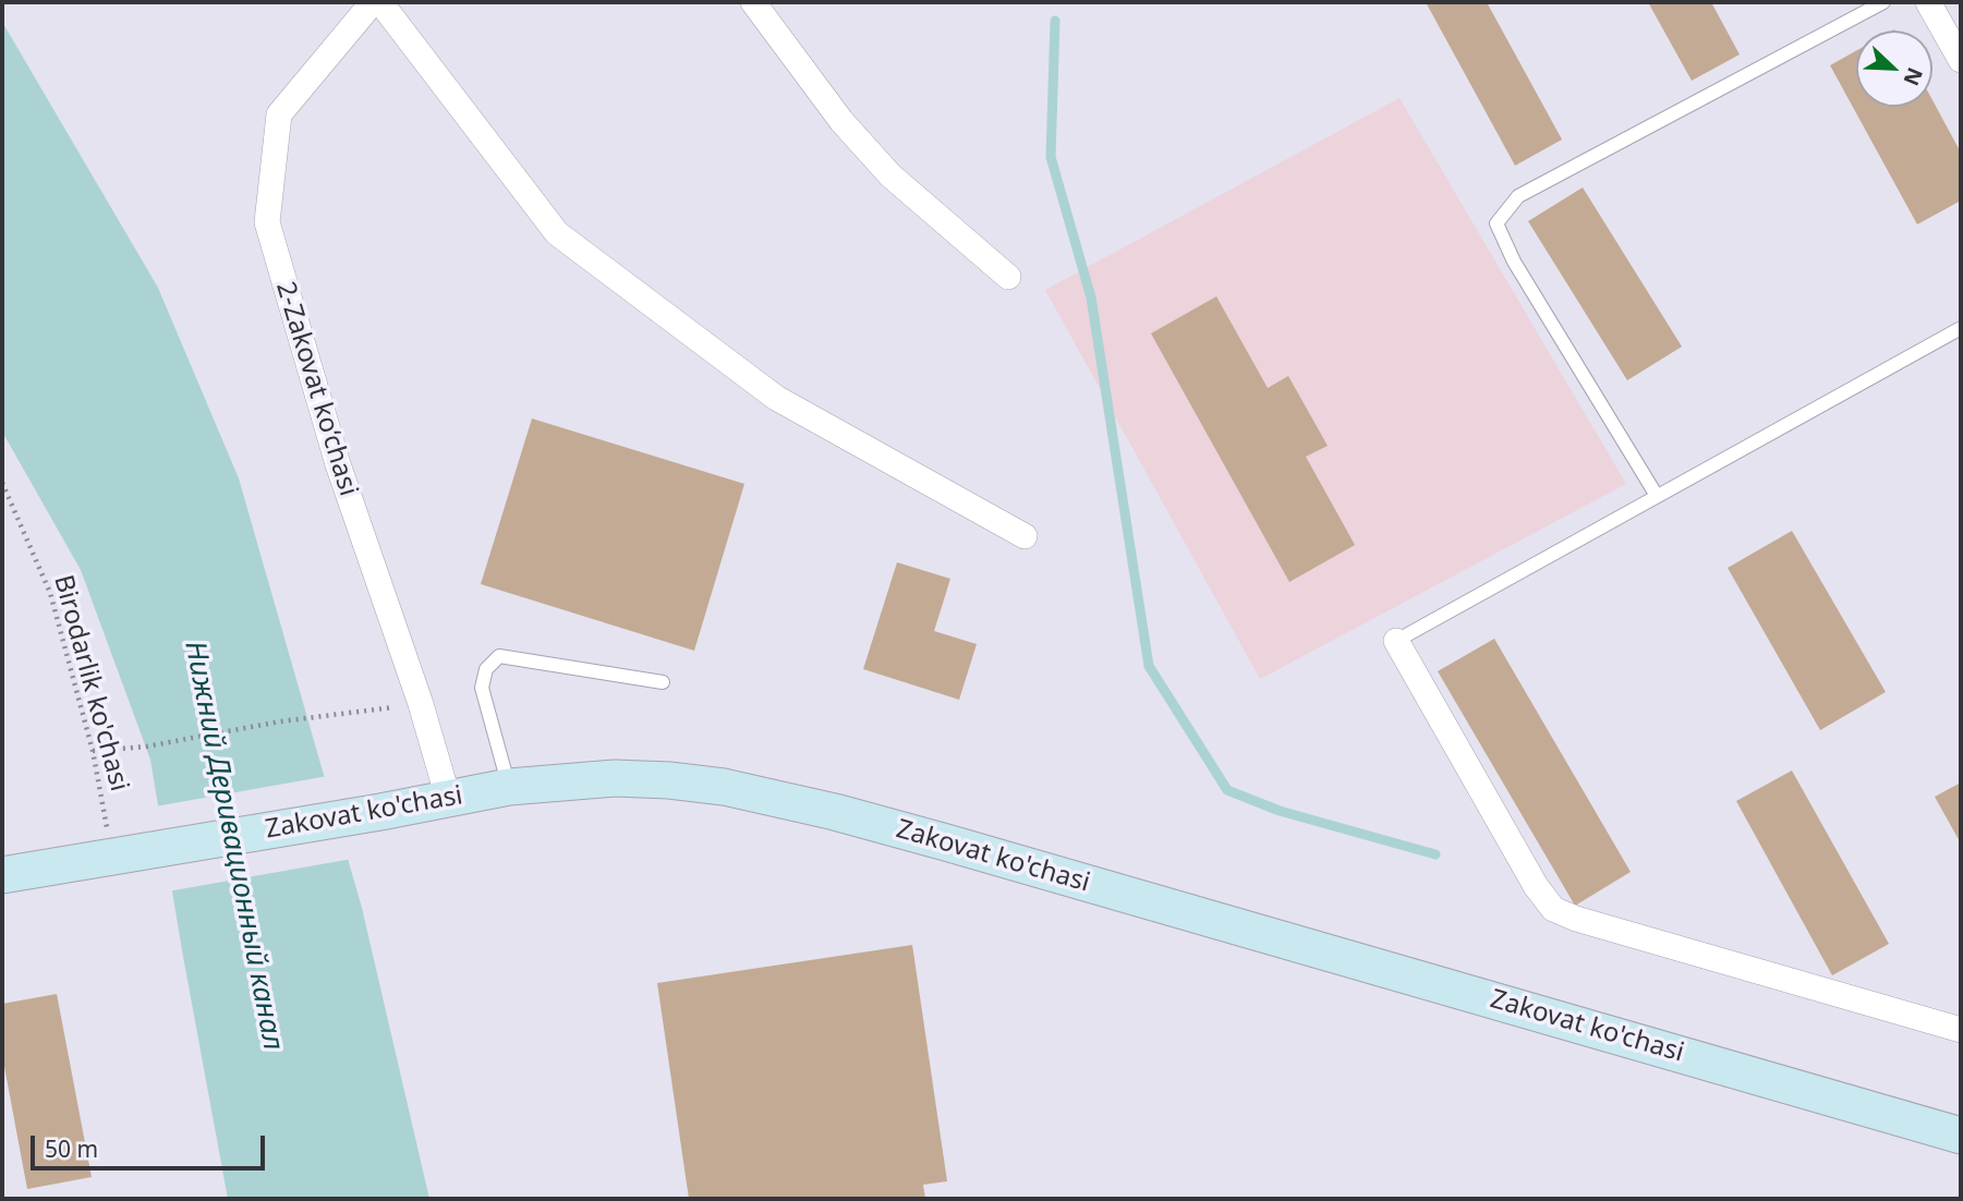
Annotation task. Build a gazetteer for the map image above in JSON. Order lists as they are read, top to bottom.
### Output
{
  "streets": {
    "main road": ["Zakovat ko'chasi"],
    "street": ["2-Zakovat ko‘chasi"],
    "path": ["Birodarlik ko'chasi"]
  },
  "crossings": [
    ["2-Zakovat ko‘chasi", "Zakovat ko'chasi"],
    ["Birodarlik ko'chasi", "Zakovat ko'chasi"]
  ],
  "water": ["Нижний Деривационный канал"],
  "scale_bar": "50 m",
  "north": "bottom right"
}
